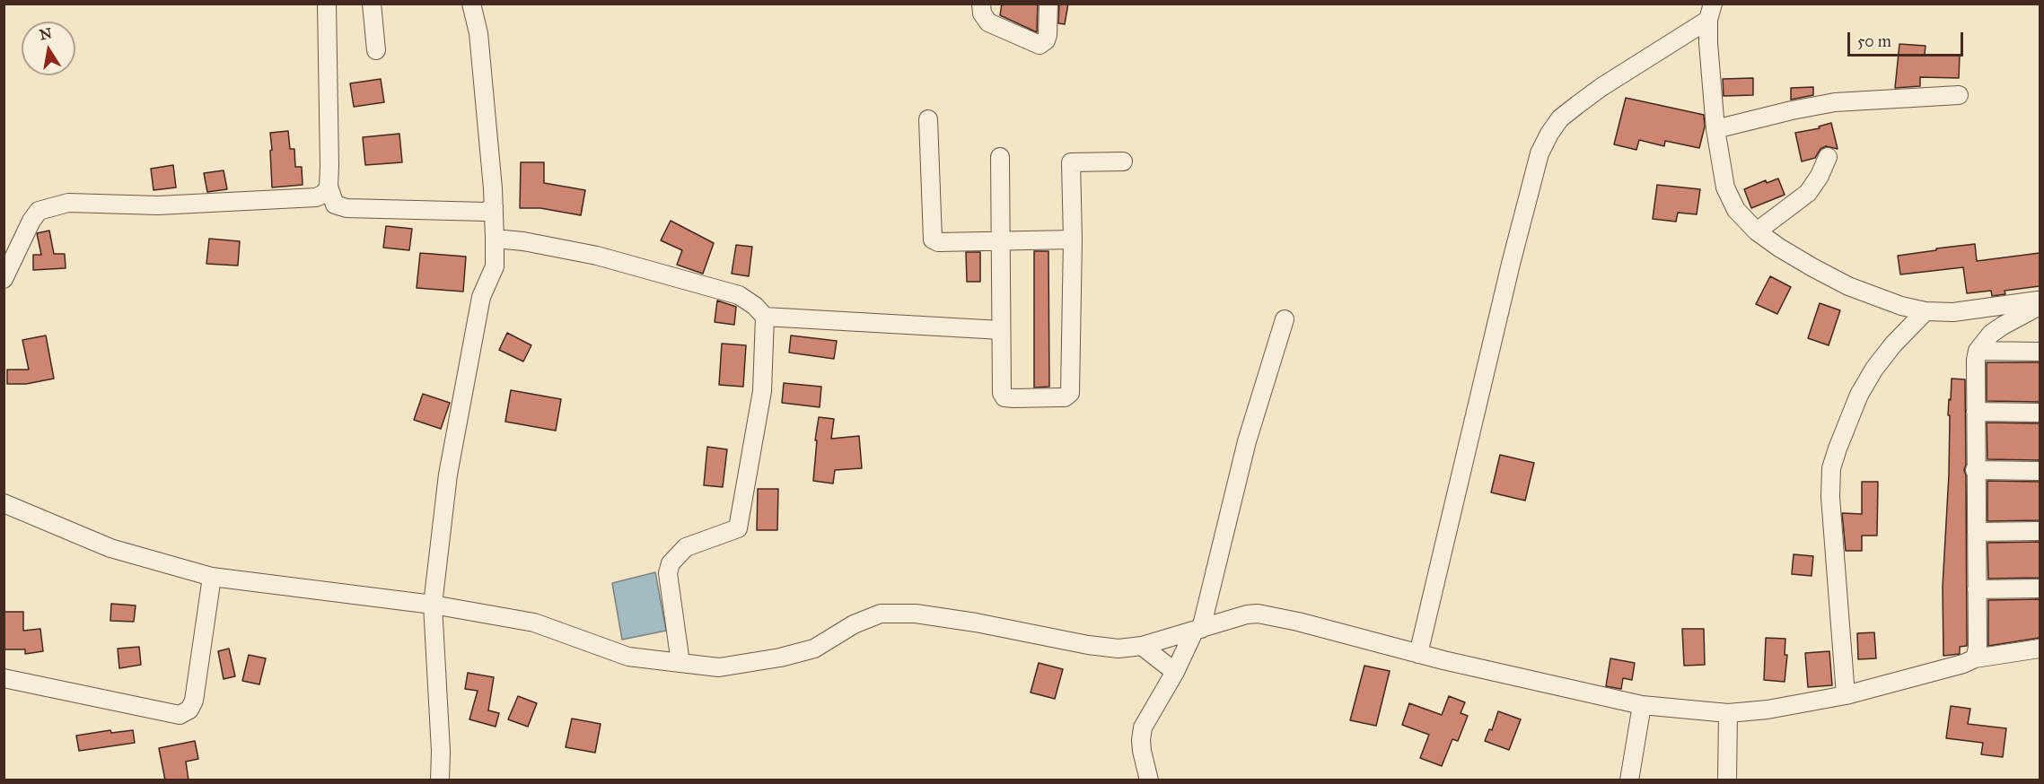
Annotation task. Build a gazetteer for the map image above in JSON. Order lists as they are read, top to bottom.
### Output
{
  "scale_bar": "50 m",
  "north": "top"
}
